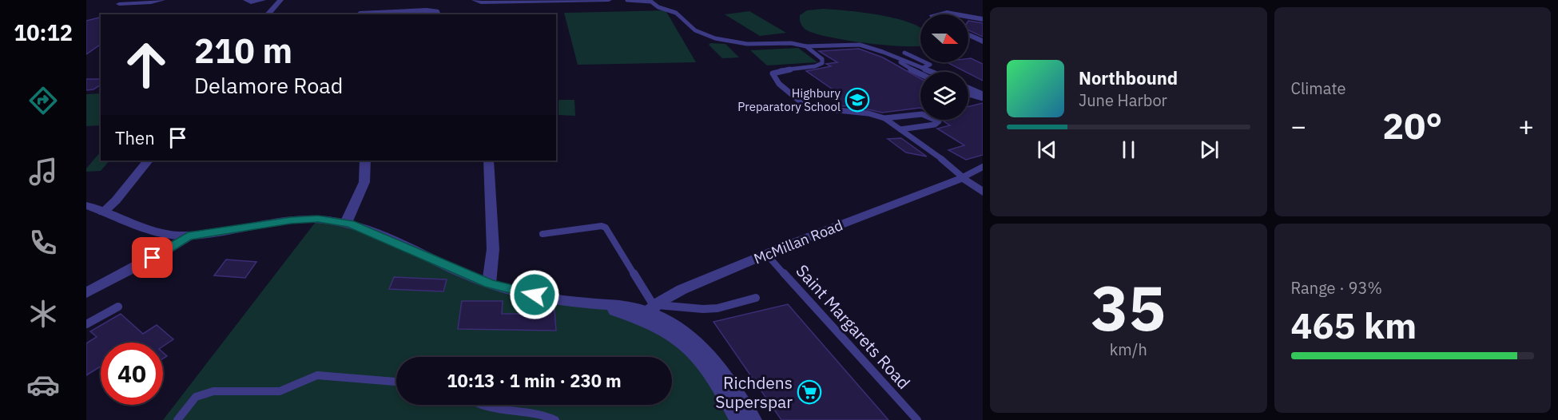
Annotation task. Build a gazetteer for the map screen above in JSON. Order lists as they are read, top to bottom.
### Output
{
  "streets": {
    "street": ["McMillan Road"],
    "lane": ["Saint Margarets Road"]
  },
  "crossings": [
    ["McMillan Road", "Saint Margarets Road"]
  ],
  "places": {
    "school or university": ["Highbury Preparatory School"],
    "supermarket": ["Richdens Superspar"]
  },
  "north": "right",
  "page": {
    "tabs": "10:12",
    "tile": [
      "Climate",
      ["35", "km/h"],
      ["Range · 93%", "465 km"]
    ],
    "turn": ["210 m", "Delamore Road"],
    "song": ["Northbound", "June Harbor"],
    "heat": ["−", "20°", "+"],
    "then": "Then",
    "limit": "40",
    "trip": "10:13 · 1 min · 230 m"
  }
}
